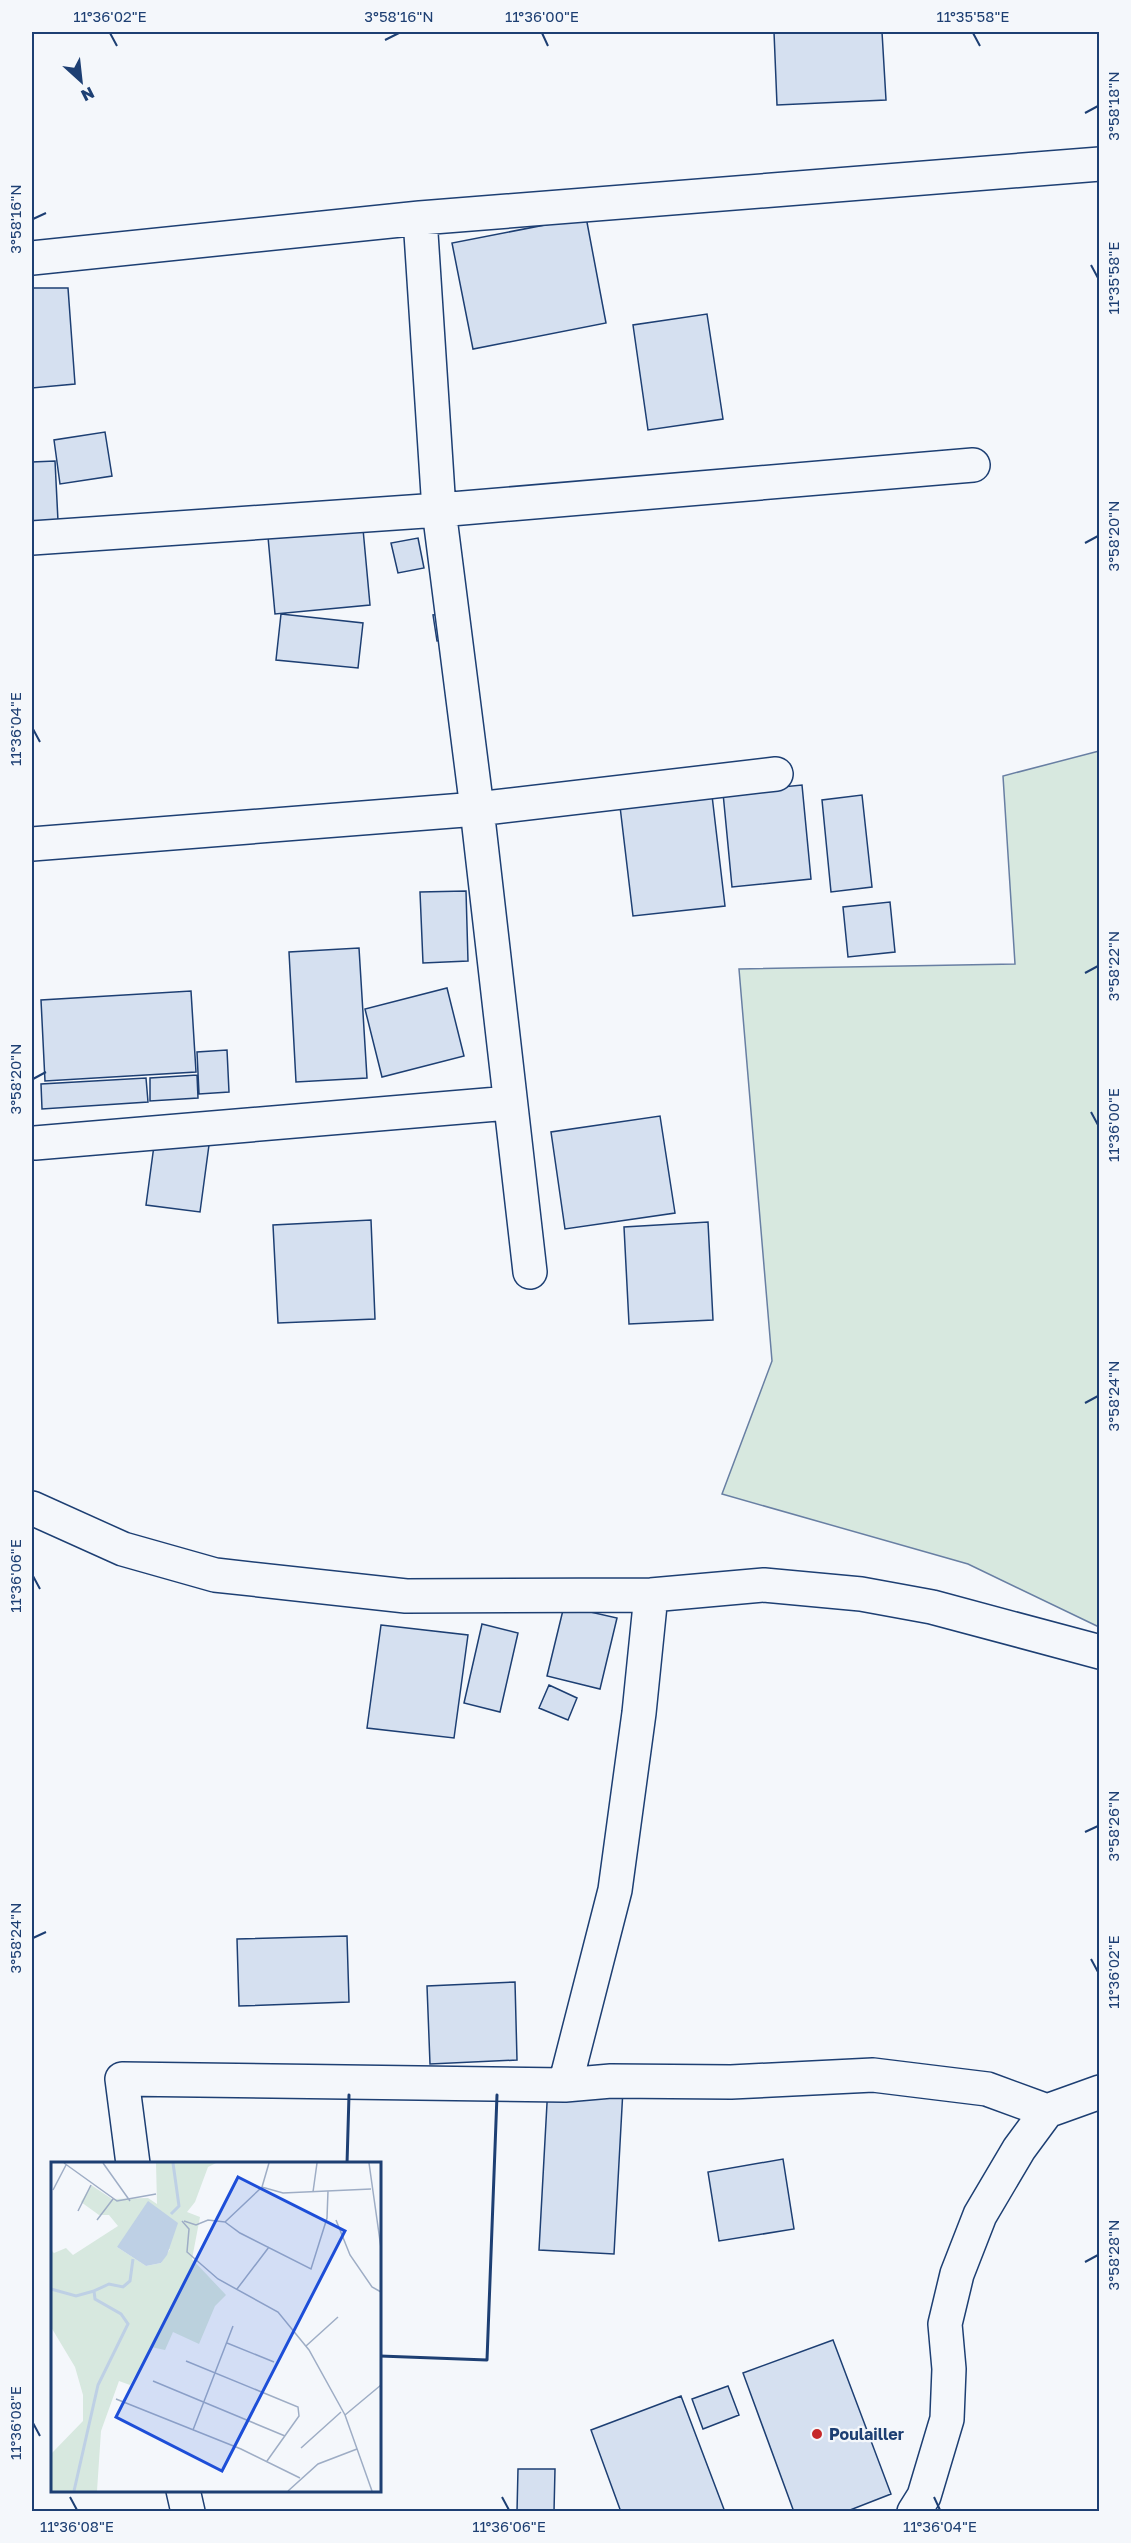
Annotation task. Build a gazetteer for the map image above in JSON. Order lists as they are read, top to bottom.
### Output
{
  "places": ["Poulailler"],
  "north": "bottom right",
  "coordinates": [
    "11°36'02\"E",
    "3°58'16\"N",
    "11°36'00\"E",
    "11°35'58\"E",
    "3°58'18\"N",
    "3°58'20\"N",
    "11°36'04\"E",
    "3°58'22\"N",
    "3°58'24\"N",
    "11°36'06\"E",
    "3°58'26\"N",
    "3°58'28\"N",
    "11°36'08\"E"
  ]
}
